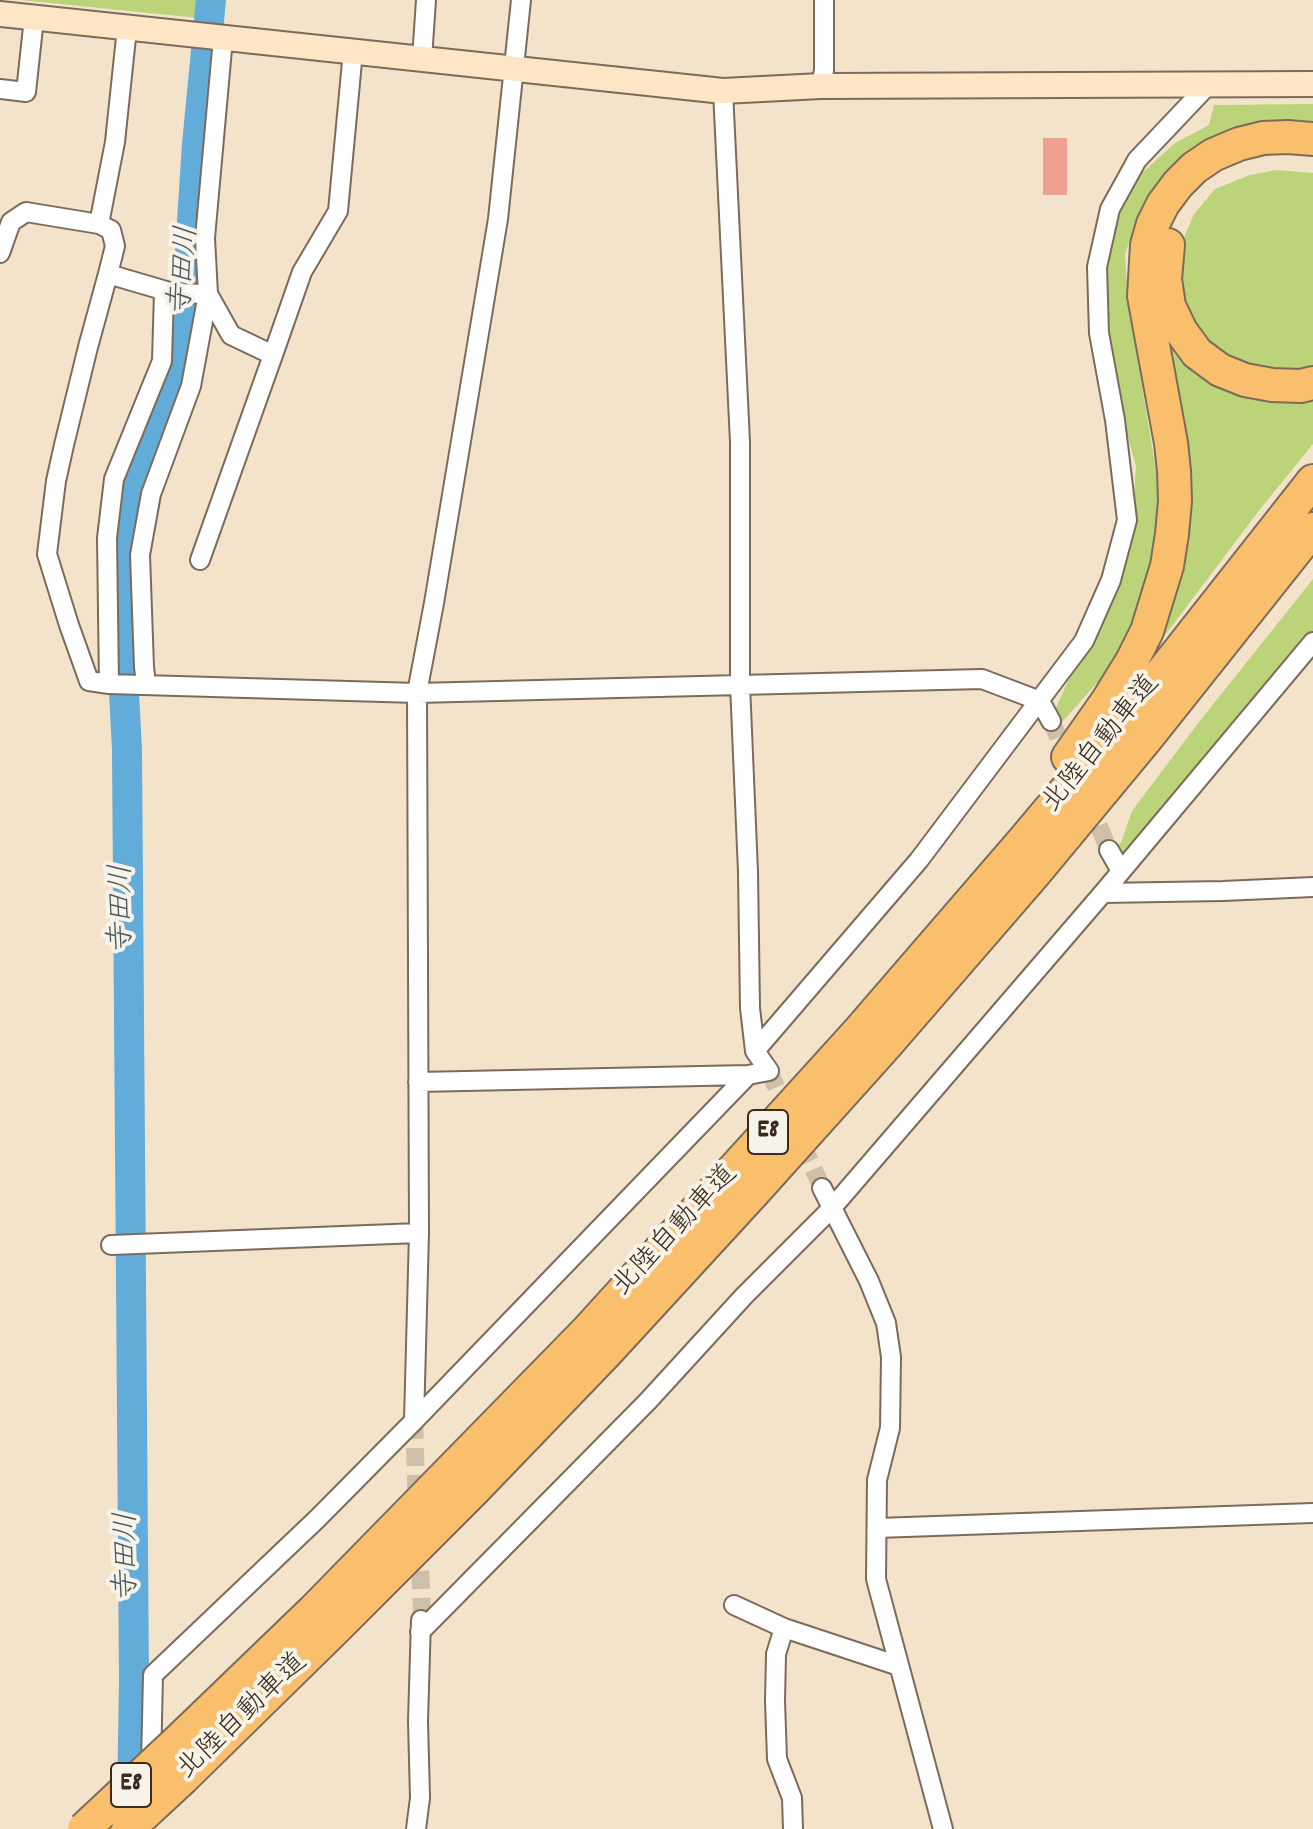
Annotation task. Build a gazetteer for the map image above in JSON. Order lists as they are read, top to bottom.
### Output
{
  "streets": {
    "highway": ["北陸自動車道", "E8"]
  },
  "water": ["寺田川"]
}
